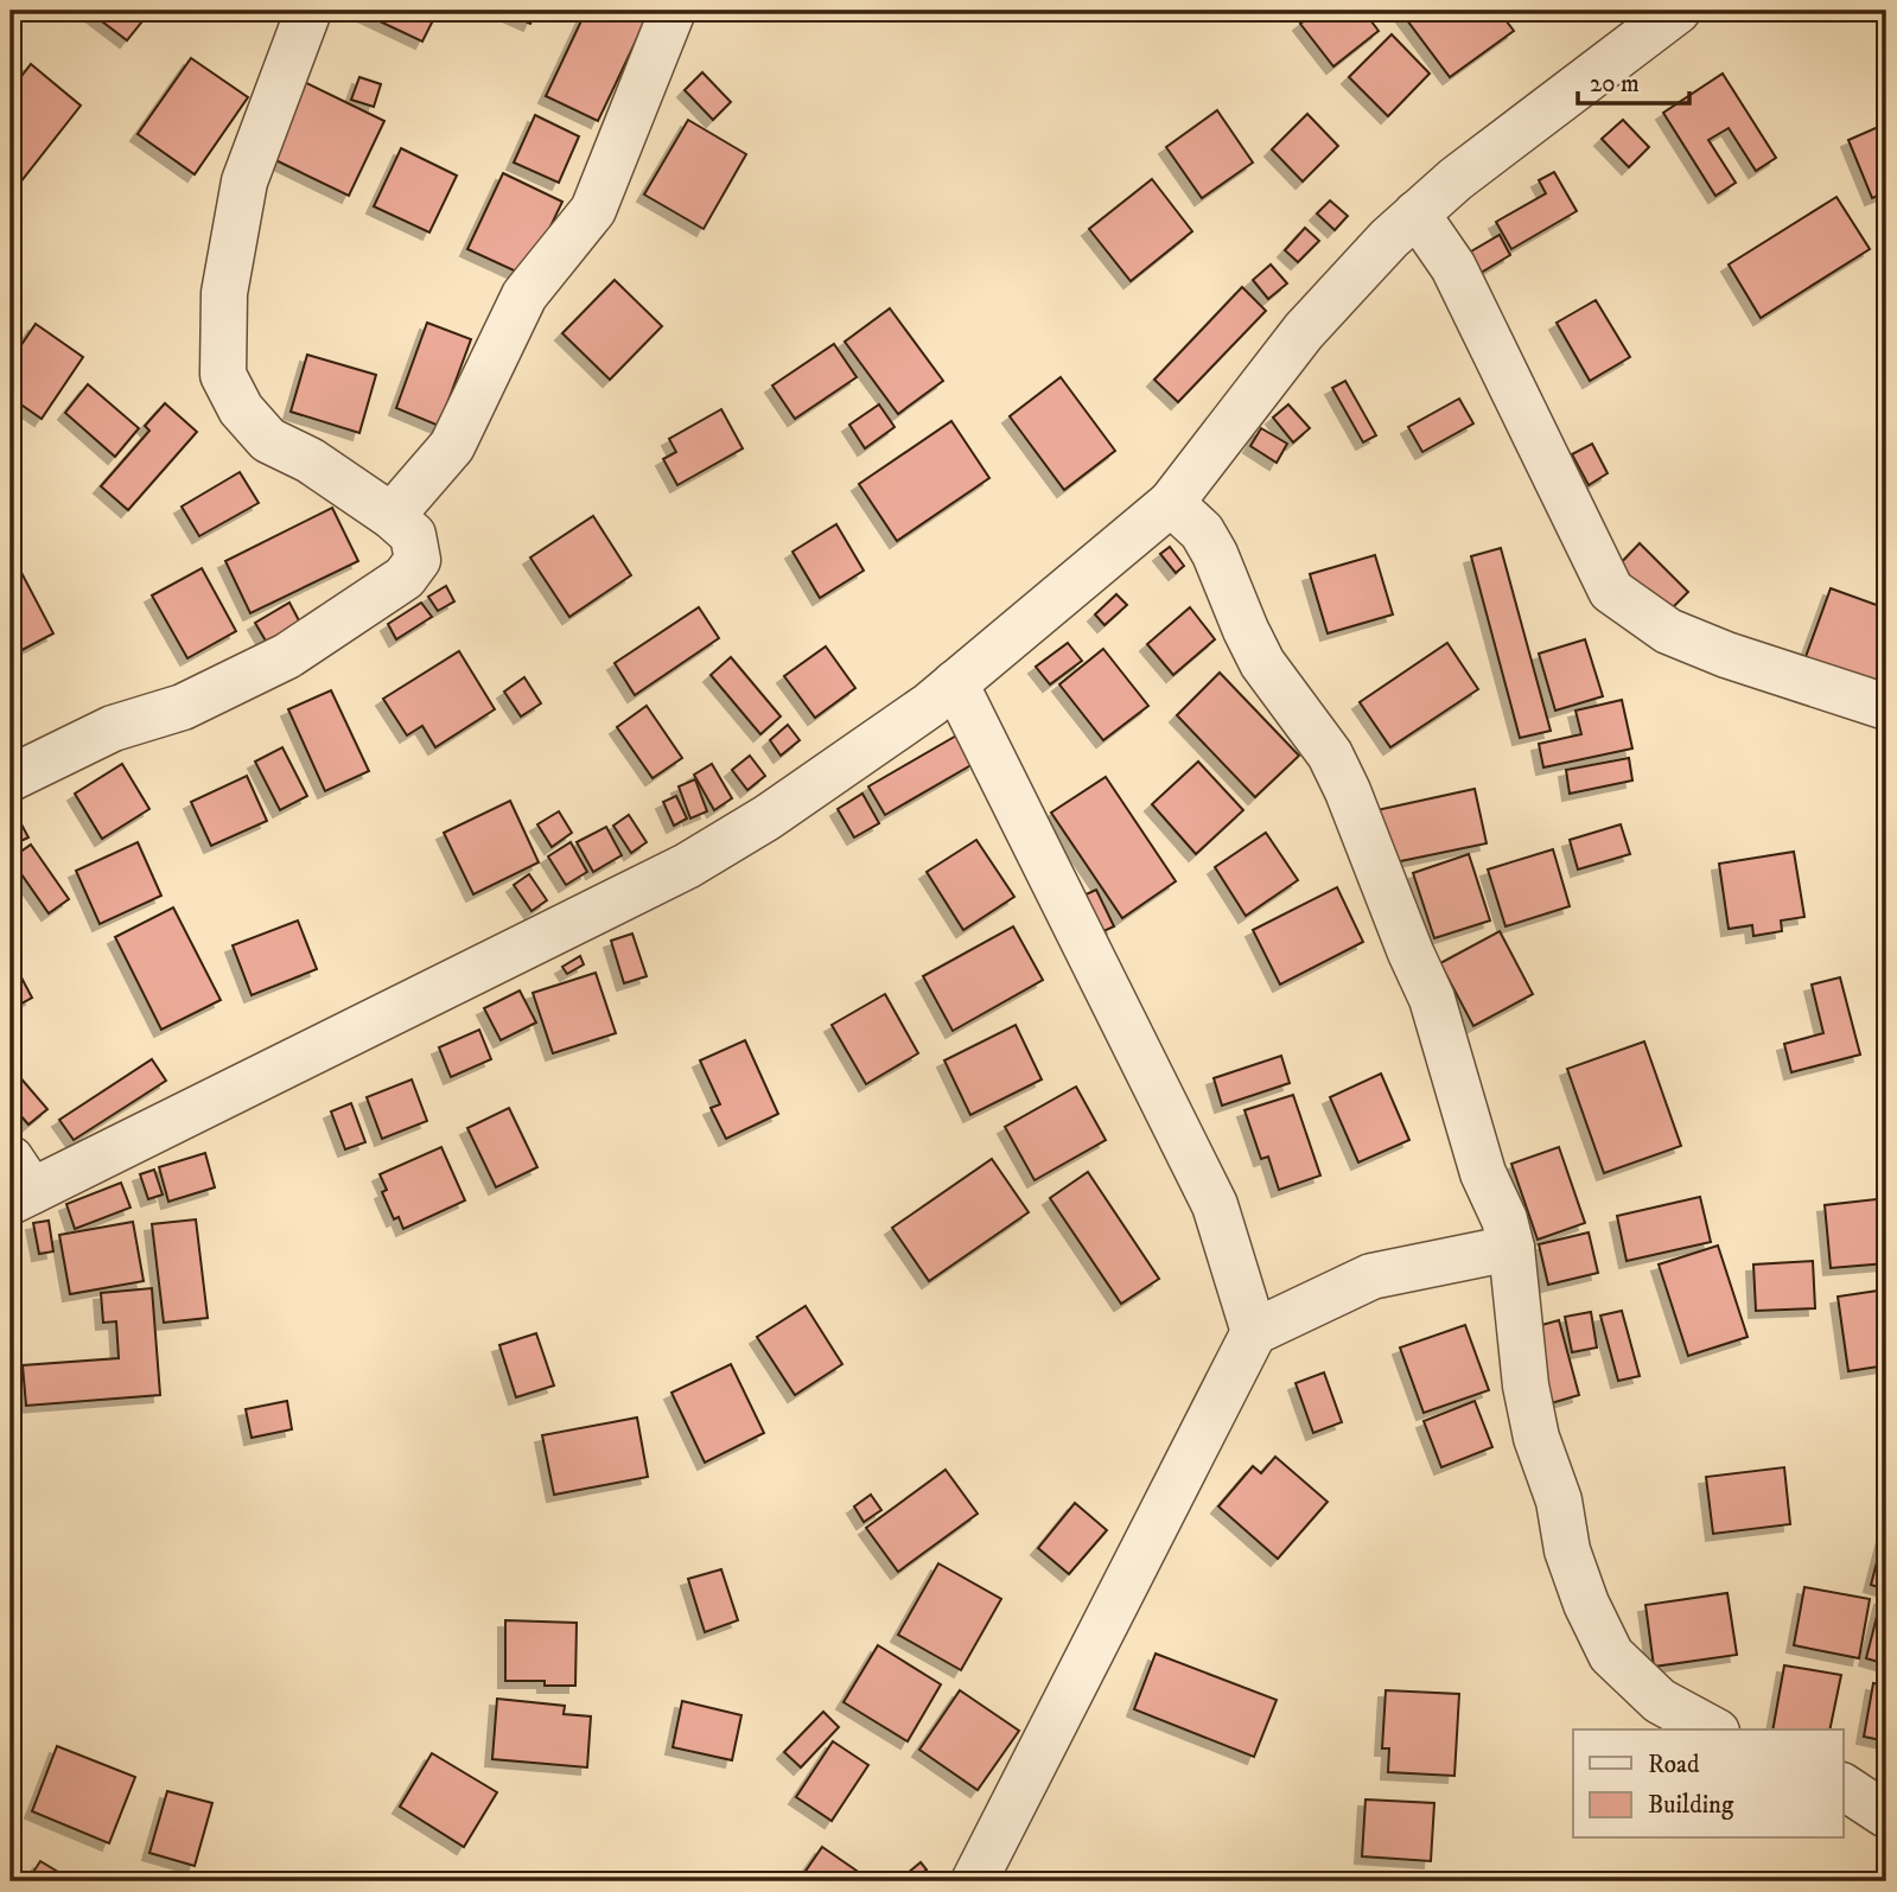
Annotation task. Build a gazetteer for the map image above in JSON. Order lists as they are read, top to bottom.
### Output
{
  "legend": ["Road", "Building"],
  "scale_bar": "20 m"
}
